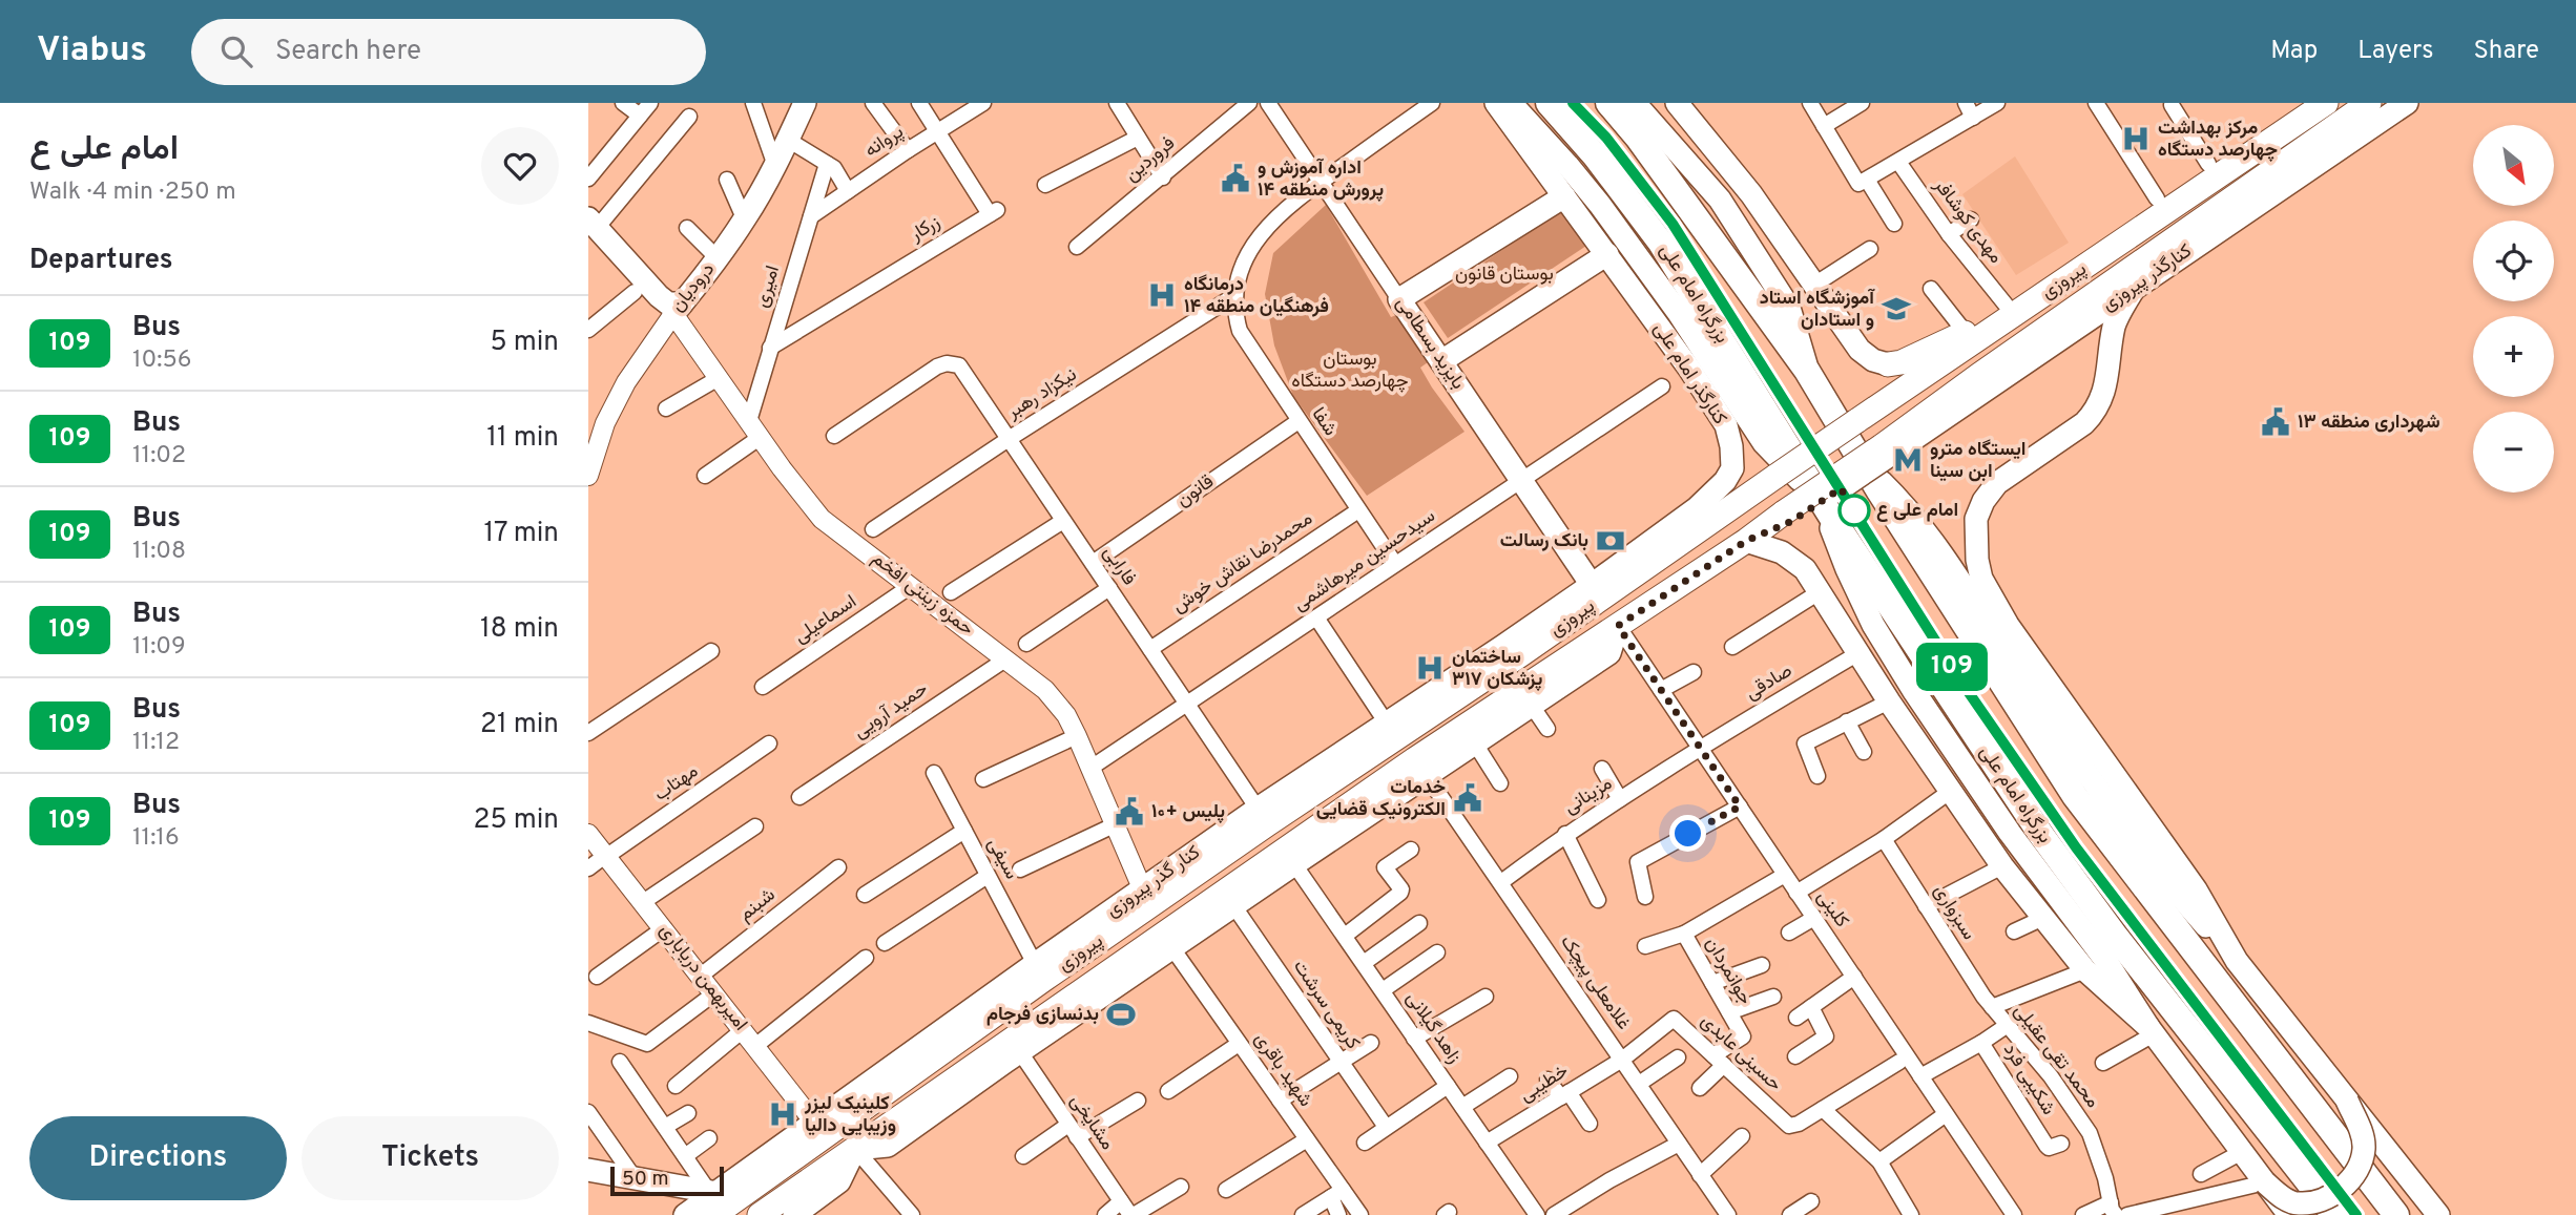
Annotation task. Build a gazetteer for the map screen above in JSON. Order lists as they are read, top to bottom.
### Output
{
  "streets": {
    "highway": ["بزرگراه امام علی"],
    "main road": [
      "کنارگذر پیروزی",
      "پیروزی",
      "درودیان",
      "بایزید بسطامی",
      "کنارگذر امام علی",
      "حمزه زینتی افخم",
      "کنار گذر پیروزی"
    ],
    "street": [
      "پروانه",
      "فروردین",
      "مهدی کوشافر",
      "زرکار",
      "امیری",
      "نیکزاد رهبر",
      "شفا",
      "قانون",
      "سیدحسین میرهاشمی",
      "محمدرضا نقاش خوش",
      "فارابی",
      "اسماعیلی",
      "صادقی",
      "حمید آرویی",
      "مهتاب",
      "مزینانی",
      "سیفی",
      "شبنم",
      "کلینی",
      "سبزواری",
      "جوانمردان",
      "امیربهمن دریاباری",
      "غلامعلی پیچک",
      "کریمی سرشت",
      "زاهد گیلانی",
      "حسینی عابدی",
      "محمد تقی عقیلی",
      "شهید باقری",
      "شکیبی فرد",
      "خطیبی",
      "مشایخی"
    ]
  },
  "crossings": [
    ["پروانه", "زرکار"],
    ["پروانه", "امیری"],
    ["زرکار", "امیری"],
    ["کنارگذر پیروزی", "پیروزی"],
    ["پیروزی", "بزرگراه امام علی"],
    ["پیروزی", "کنارگذر امام علی"],
    ["پیروزی", "کنار گذر پیروزی"],
    ["پیروزی", "کلینی"],
    ["پیروزی", "غلامعلی پیچک"],
    ["پیروزی", "کریمی سرشت"],
    ["پیروزی", "زاهد گیلانی"],
    ["پیروزی", "شهید باقری"],
    ["پیروزی", "مشایخی"],
    ["امیری", "حمزه زینتی افخم"],
    ["درودیان", "حمزه زینتی افخم"],
    ["بایزید بسطامی", "کنارگذر امام علی"],
    ["بایزید بسطامی", "سیدحسین میرهاشمی"],
    ["کنارگذر امام علی", "کنار گذر پیروزی"],
    ["نیکزاد رهبر", "شفا"],
    ["نیکزاد رهبر", "فارابی"],
    ["شفا", "قانون"],
    ["شفا", "سیدحسین میرهاشمی"],
    ["شفا", "محمدرضا نقاش خوش"],
    ["قانون", "فارابی"],
    ["سیدحسین میرهاشمی", "فارابی"],
    ["سیدحسین میرهاشمی", "حمزه زینتی افخم"],
    ["محمدرضا نقاش خوش", "فارابی"],
    ["فارابی", "کنار گذر پیروزی"],
    ["حمزه زینتی افخم", "اسماعیلی"],
    ["حمزه زینتی افخم", "حمید آرویی"],
    ["حمزه زینتی افخم", "کنار گذر پیروزی"],
    ["صادقی", "مزینانی"],
    ["صادقی", "کلینی"],
    ["مهتاب", "امیربهمن دریاباری"],
    ["مزینانی", "کلینی"],
    ["مزینانی", "غلامعلی پیچک"],
    ["سیفی", "کنار گذر پیروزی"],
    ["کنار گذر پیروزی", "امیربهمن دریاباری"],
    ["شبنم", "امیربهمن دریاباری"],
    ["کلینی", "شکیبی فرد"],
    ["سبزواری", "محمد تقی عقیلی"],
    ["جوانمردان", "حسینی عابدی"],
    ["غلامعلی پیچک", "حسینی عابدی"],
    ["غلامعلی پیچک", "خطیبی"],
    ["زاهد گیلانی", "خطیبی"],
    ["حسینی عابدی", "خطیبی"]
  ],
  "parks": ["بوستان قانون", "بوستان چهارصد دستگاه"],
  "places": {
    "hospital": [
      "مرکز بهداشت چهارصد دستگاه",
      "درمانگاه فرهنگیان منطقه ۱۴",
      "ساختمان پزشکان ۳۱۷",
      "کلینیک لیزر وزیبایی دالیا"
    ],
    "public building": [
      "اداره آموزش و پرورش منطقه ۱۴",
      "شهرداری منطقه ۱۳",
      "خدمات الکترونیک قضایی",
      "پلیس +۱۰"
    ],
    "school or university": ["آموزشگاه استاد و استادان"],
    "metro station": ["ایستگاه مترو ابن سینا"],
    "other": ["امام علی ع"],
    "bank": ["بانک رسالت"],
    "sports": ["بدنسازی فرجام"]
  },
  "lines": ["bus line 109"],
  "scale_bar": "50 m",
  "north": "bottom right",
  "page": {
    "header": "Viabus",
    "search": "Search here",
    "nav": ["Map", "Layers", "Share"],
    "heading": [
      ["امام علی ع", "Walk · 4 min · 250 m"],
      "Departures"
    ],
    "on_map": "109",
    "map_buttons": ["+", "−"],
    "list": [
      {
        "mark": "109",
        "name": "Bus",
        "note": "10:56",
        "value": "5 min"
      },
      {
        "mark": "109",
        "name": "Bus",
        "note": "11:02",
        "value": "11 min"
      },
      {
        "mark": "109",
        "name": "Bus",
        "note": "11:08",
        "value": "17 min"
      },
      {
        "mark": "109",
        "name": "Bus",
        "note": "11:09",
        "value": "18 min"
      },
      {
        "mark": "109",
        "name": "Bus",
        "note": "11:12",
        "value": "21 min"
      },
      {
        "mark": "109",
        "name": "Bus",
        "note": "11:16",
        "value": "25 min"
      }
    ],
    "buttons": ["Directions", "Tickets"],
    "scale": "50 m"
  }
}
